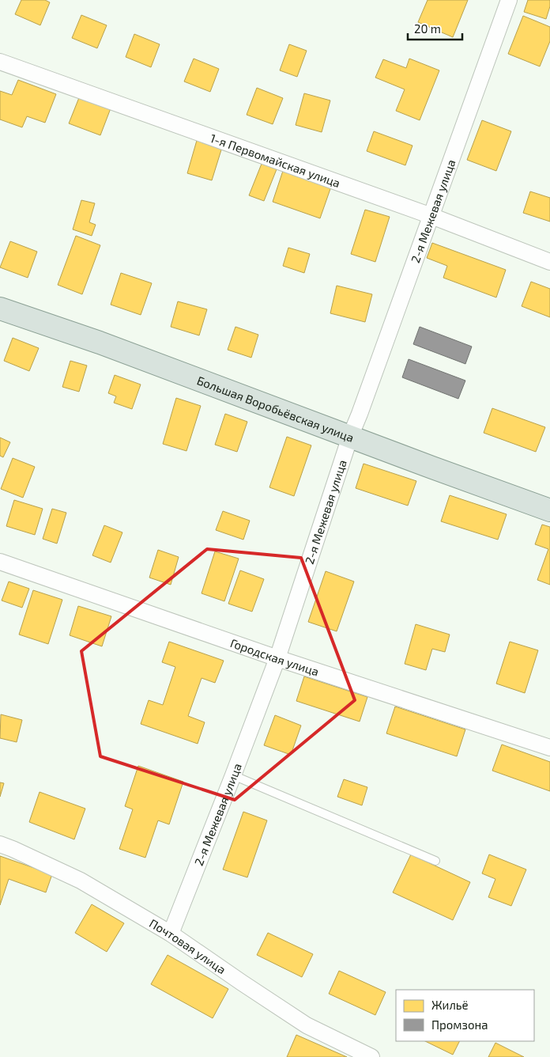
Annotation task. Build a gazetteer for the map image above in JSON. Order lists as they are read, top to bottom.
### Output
{
  "streets": {
    "main road": ["Большая Воробьёвская улица"],
    "street": [
      "1-я Первомайская улица",
      "2-я Межевая улица",
      "Городская улица",
      "Почтовая улица"
    ]
  },
  "crossings": [
    ["1-я Первомайская улица", "2-я Межевая улица"],
    ["2-я Межевая улица", "Большая Воробьёвская улица"],
    ["2-я Межевая улица", "Городская улица"],
    ["2-я Межевая улица", "Почтовая улица"]
  ],
  "legend": ["Жильё", "Промзона"],
  "scale_bar": "20 m"
}
